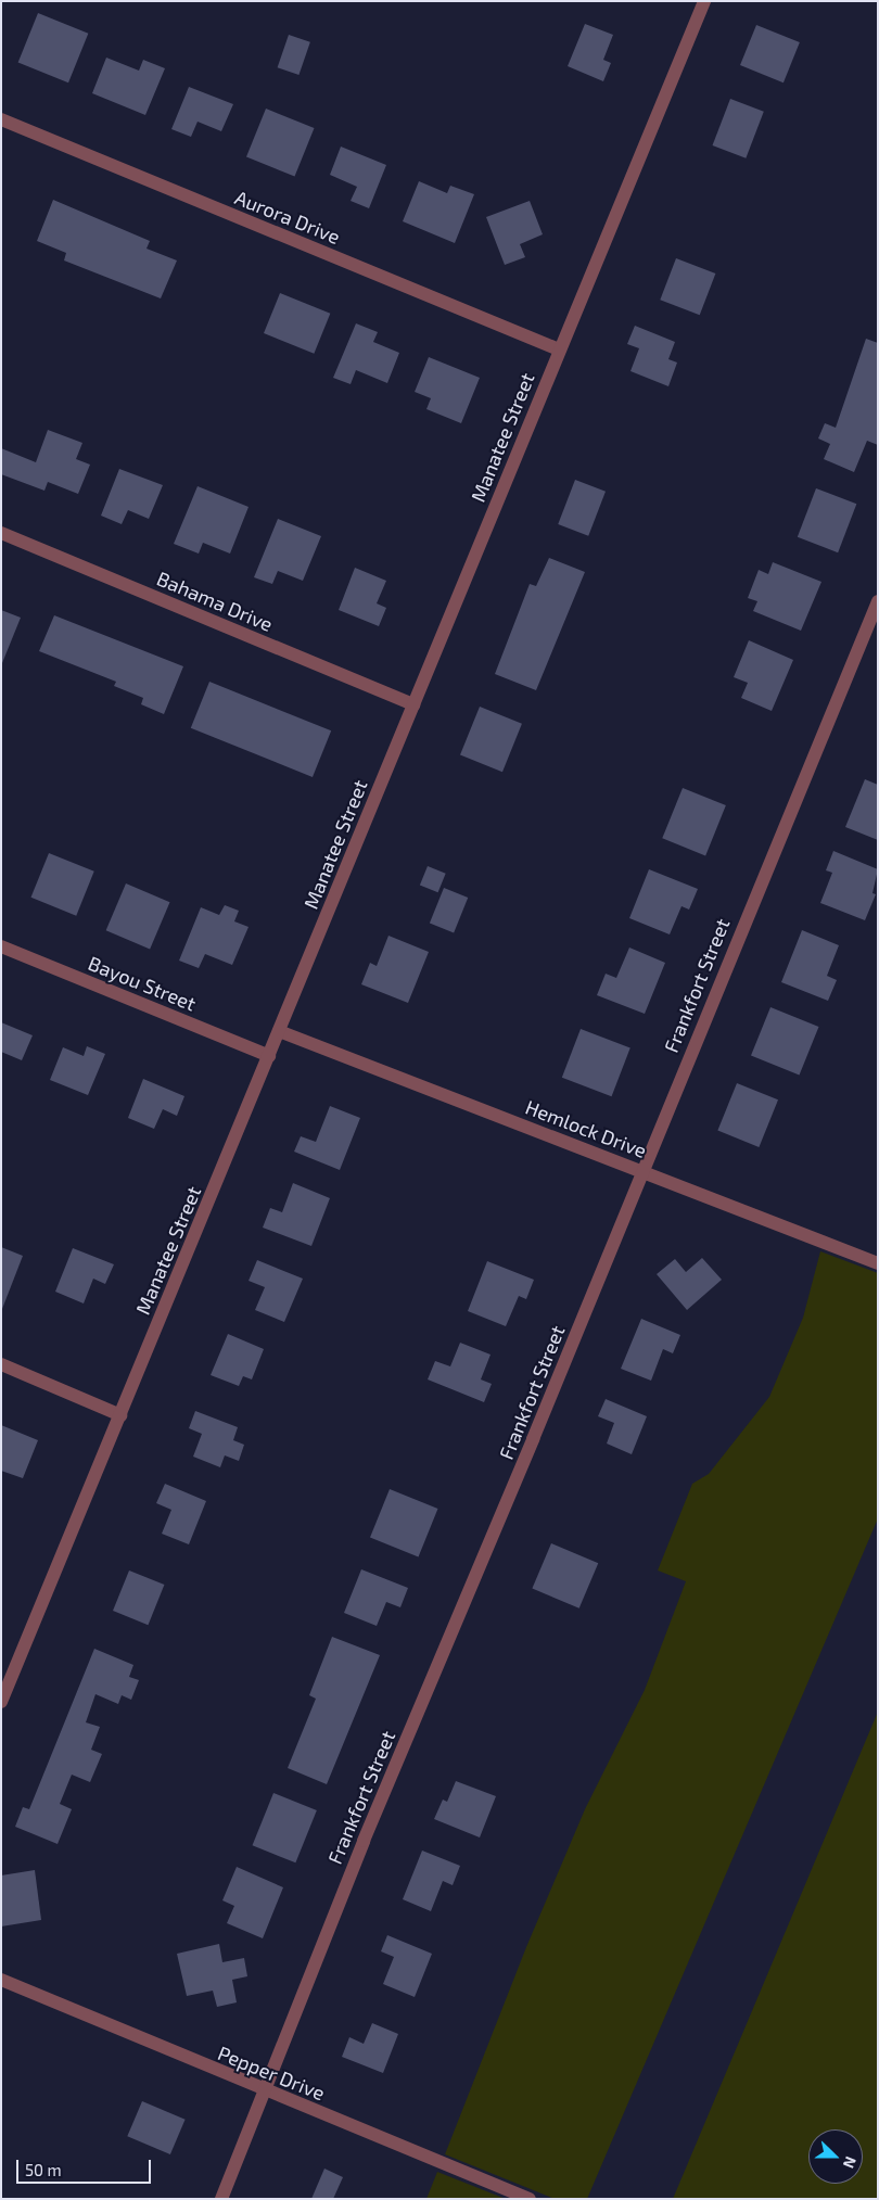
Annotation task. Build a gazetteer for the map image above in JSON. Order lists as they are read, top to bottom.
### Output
{
  "streets": {
    "street": [
      "Aurora Drive",
      "Manatee Street",
      "Bahama Drive",
      "Bayou Street",
      "Frankfort Street",
      "Hemlock Drive",
      "Pepper Drive"
    ]
  },
  "crossings": [
    ["Aurora Drive", "Manatee Street"],
    ["Manatee Street", "Bahama Drive"],
    ["Manatee Street", "Bayou Street"],
    ["Manatee Street", "Hemlock Drive"],
    ["Frankfort Street", "Hemlock Drive"],
    ["Frankfort Street", "Pepper Drive"]
  ],
  "scale_bar": "50 m",
  "north": "right"
}
